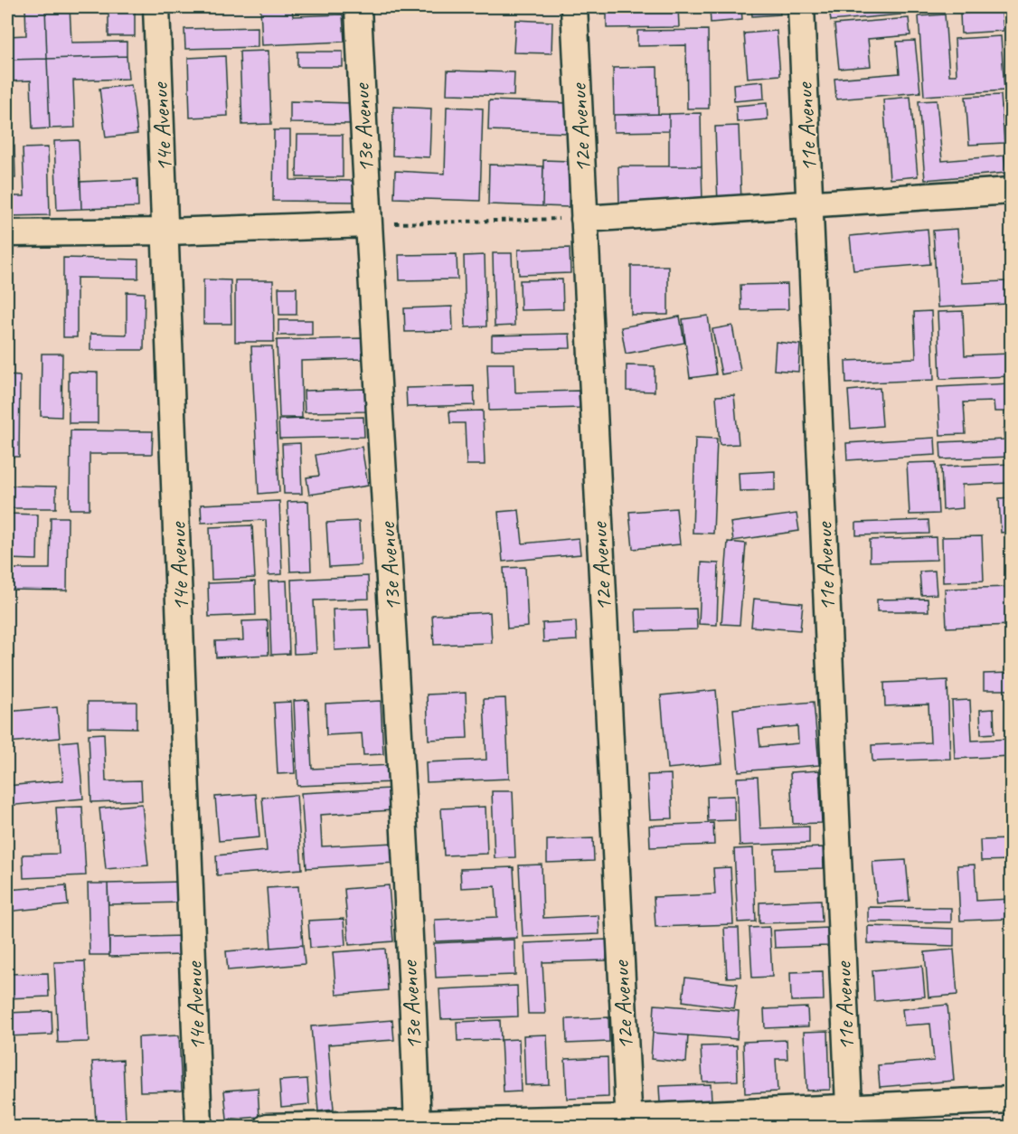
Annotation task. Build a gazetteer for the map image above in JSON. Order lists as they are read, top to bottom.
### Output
{
  "streets": {
    "street": [
      "14e Avenue",
      "11e Avenue",
      "13e Avenue",
      "12e Avenue"
    ]
  }
}
